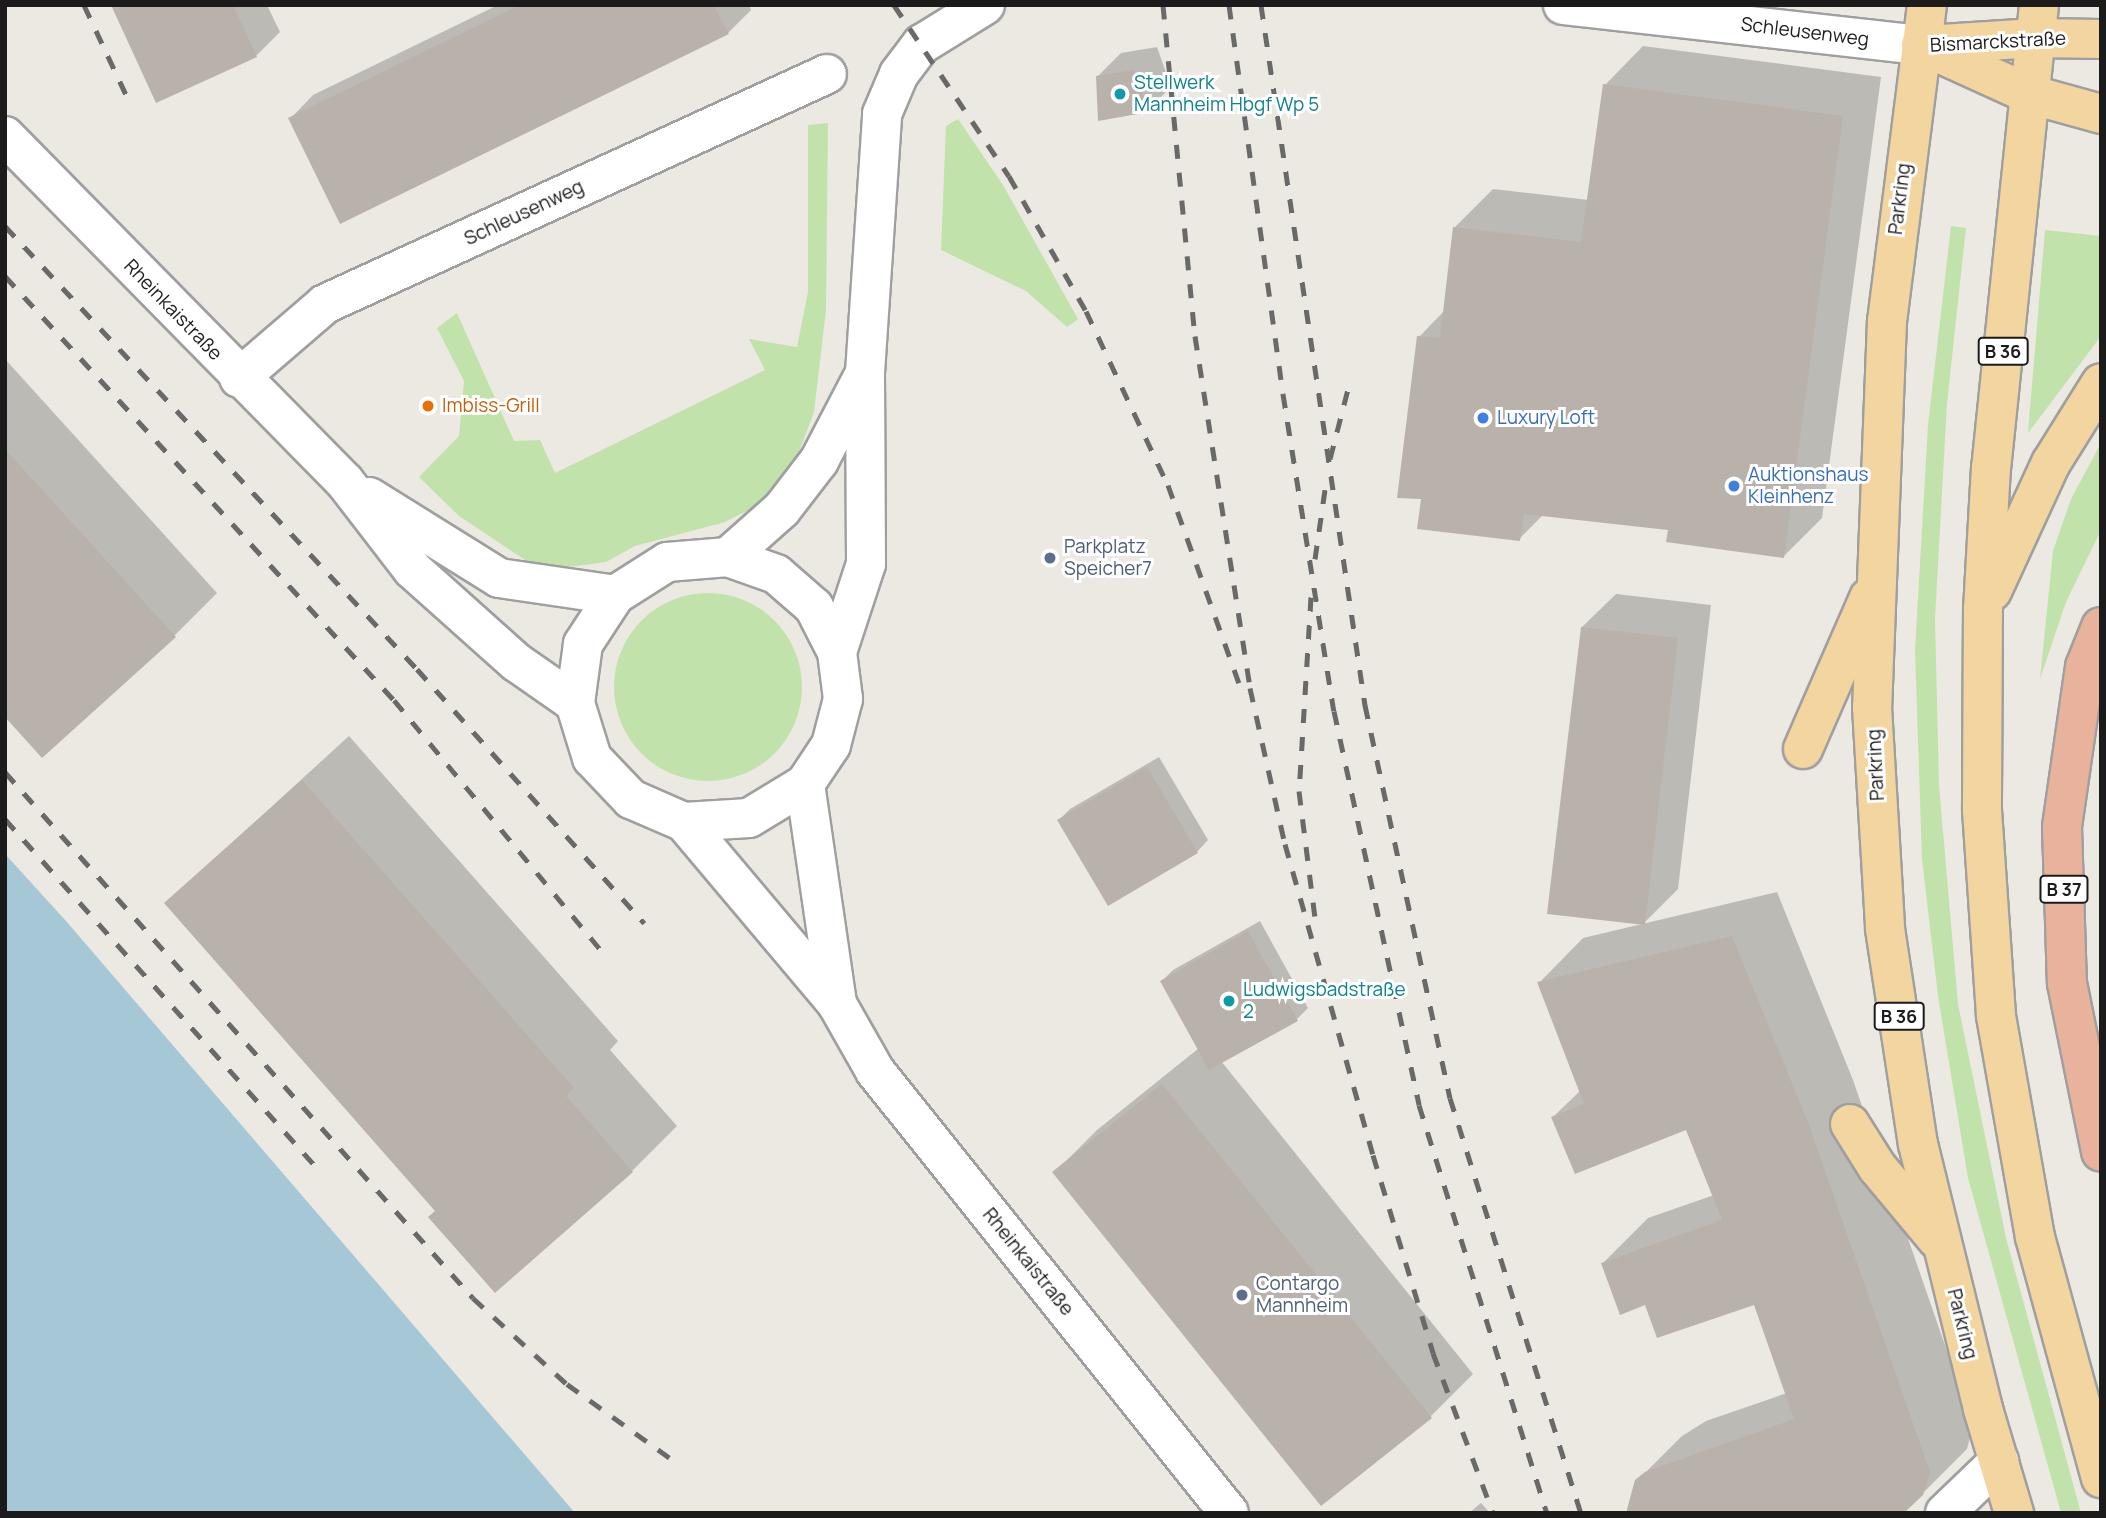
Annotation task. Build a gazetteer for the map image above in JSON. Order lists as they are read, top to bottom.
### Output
{
  "streets": {
    "highway": ["B 37"],
    "main road": ["Bismarckstraße", "Parkring", "B 36"],
    "street": ["Schleusenweg", "Rheinkaistraße"]
  },
  "crossings": [
    ["Schleusenweg", "Bismarckstraße"],
    ["Schleusenweg", "Parkring"],
    ["Schleusenweg", "Rheinkaistraße"],
    ["Bismarckstraße", "Parkring"],
    ["Bismarckstraße", "B 36"]
  ],
  "places": [
    "Stellwerk Mannheim Hbgf Wp 5",
    "Imbiss-Grill",
    "Luxury Loft",
    "Auktionshaus Kleinhenz",
    "Parkplatz Speicher7",
    "Ludwigsbadstraße 2",
    "Contargo Mannheim"
  ]
}
